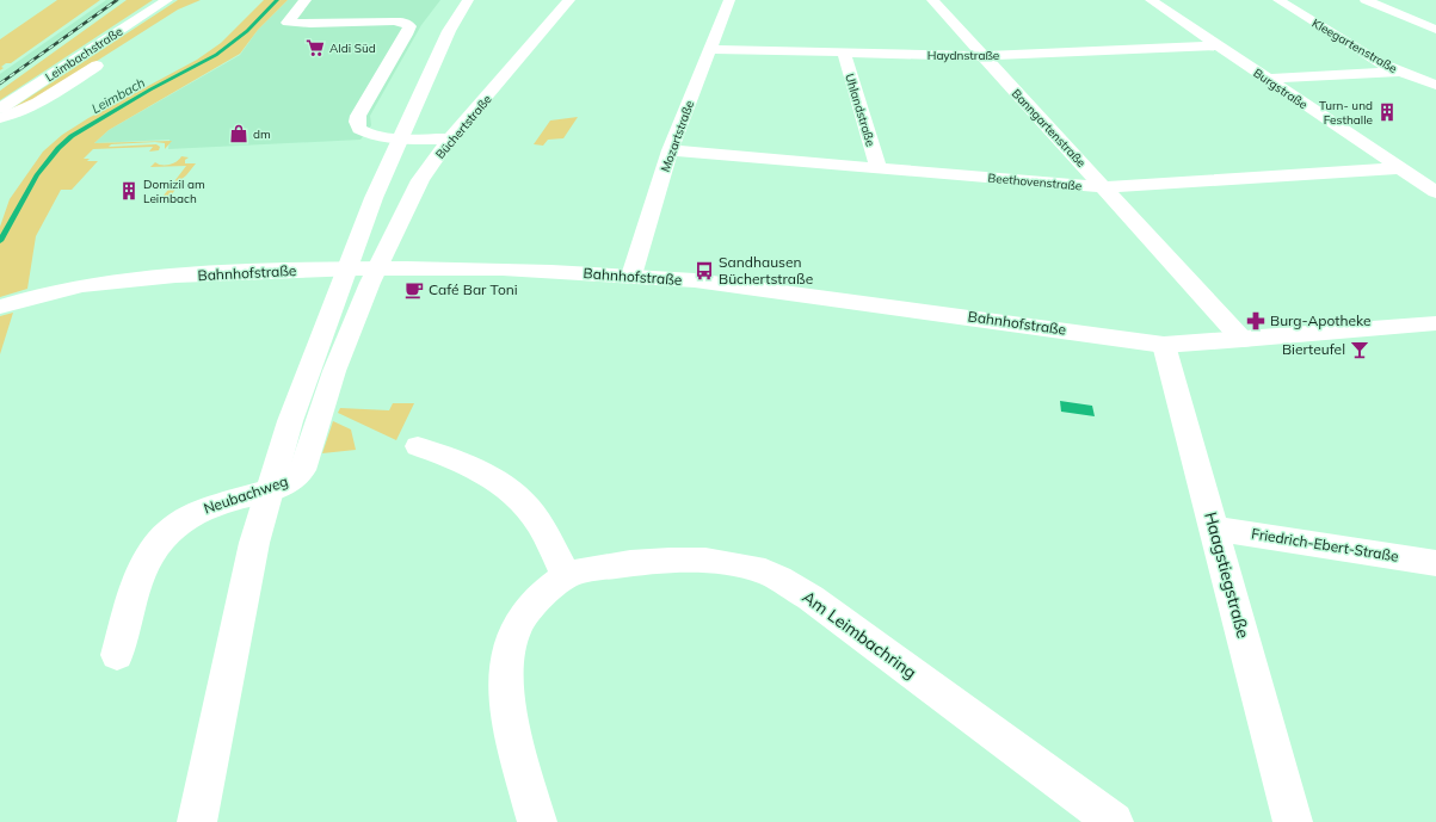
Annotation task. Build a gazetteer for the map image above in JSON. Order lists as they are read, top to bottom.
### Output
{
  "streets": {
    "street": [
      "Kleegartenstraße",
      "Leimbachstraße",
      "Haydnstraße",
      "Burgstraße",
      "Uhlandstraße",
      "Büchertstraße",
      "Banngartenstraße",
      "Mozartstraße",
      "Beethovenstraße",
      "Bahnhofstraße",
      "Neubachweg",
      "Friedrich-Ebert-Straße",
      "Haagstiegstraße",
      "Am Leimbachring"
    ]
  },
  "crossings": [
    ["Haydnstraße", "Burgstraße"],
    ["Haydnstraße", "Uhlandstraße"],
    ["Haydnstraße", "Banngartenstraße"],
    ["Haydnstraße", "Mozartstraße"],
    ["Burgstraße", "Beethovenstraße"],
    ["Uhlandstraße", "Beethovenstraße"],
    ["Büchertstraße", "Bahnhofstraße"],
    ["Büchertstraße", "Neubachweg"],
    ["Banngartenstraße", "Beethovenstraße"],
    ["Banngartenstraße", "Bahnhofstraße"],
    ["Mozartstraße", "Beethovenstraße"],
    ["Mozartstraße", "Bahnhofstraße"],
    ["Bahnhofstraße", "Neubachweg"],
    ["Bahnhofstraße", "Haagstiegstraße"],
    ["Friedrich-Ebert-Straße", "Haagstiegstraße"]
  ],
  "water": ["Leimbach"],
  "places": {
    "supermarket": ["Aldi Süd"],
    "building": ["Turn- und Festhalle", "Domizil am Leimbach"],
    "shop": ["dm"],
    "bus stop": ["Sandhausen Büchertstraße"],
    "cafe": ["Café Bar Toni"],
    "pharmacy": ["Burg-Apotheke"],
    "bar": ["Bierteufel"]
  }
}
